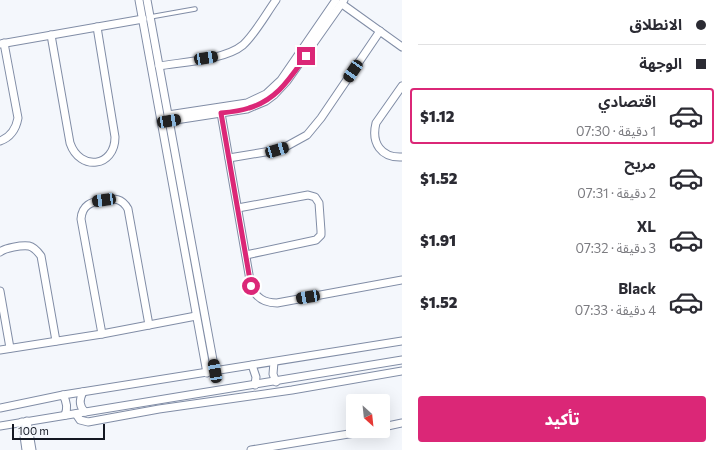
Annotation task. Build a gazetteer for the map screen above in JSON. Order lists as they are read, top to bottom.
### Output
{
  "scale_bar": "100 m",
  "north": "bottom right",
  "page": {
    "banner": ["الانطلاق", "الوجهة"],
    "list": [
      {
        "name": "اقتصادي",
        "note": "1 دقيقة · 07:30",
        "value": "$1.12"
      },
      {
        "name": "مريح",
        "note": "2 دقيقة · 07:31",
        "value": "$1.52"
      },
      {
        "name": "XL",
        "note": "3 دقيقة · 07:32",
        "value": "$1.91"
      },
      {
        "name": "Black",
        "note": "4 دقيقة · 07:33",
        "value": "$1.52"
      }
    ],
    "buttons": "تأكيد",
    "scale": "100 m"
  }
}
